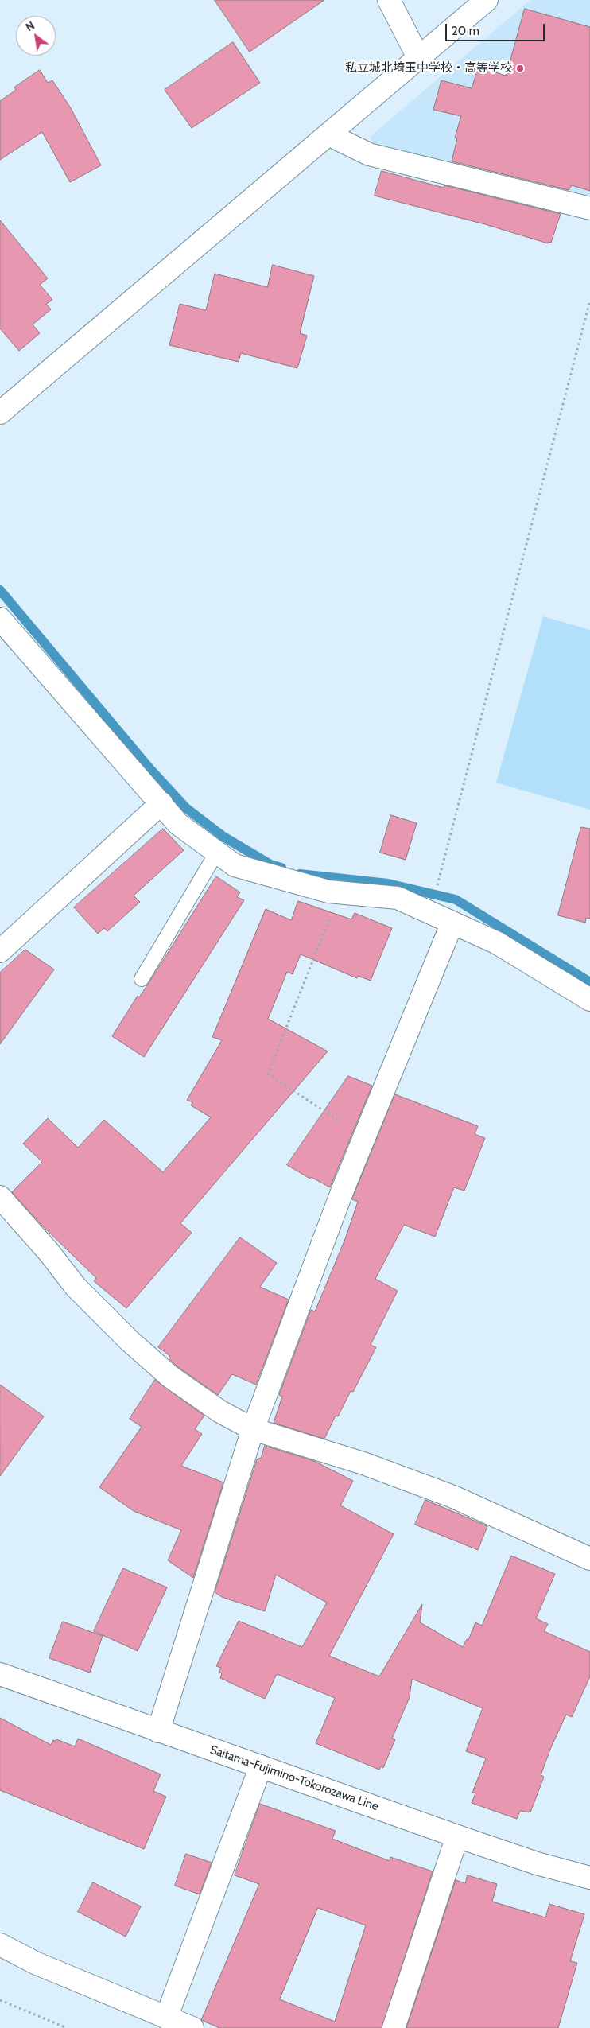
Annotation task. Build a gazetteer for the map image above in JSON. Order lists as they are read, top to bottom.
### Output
{
  "streets": {
    "street": ["Saitama-Fujimino-Tokorozawa Line"]
  },
  "places": ["私立城北埼玉中学校・高等学校"],
  "scale_bar": "20 m",
  "north": "top left"
}
